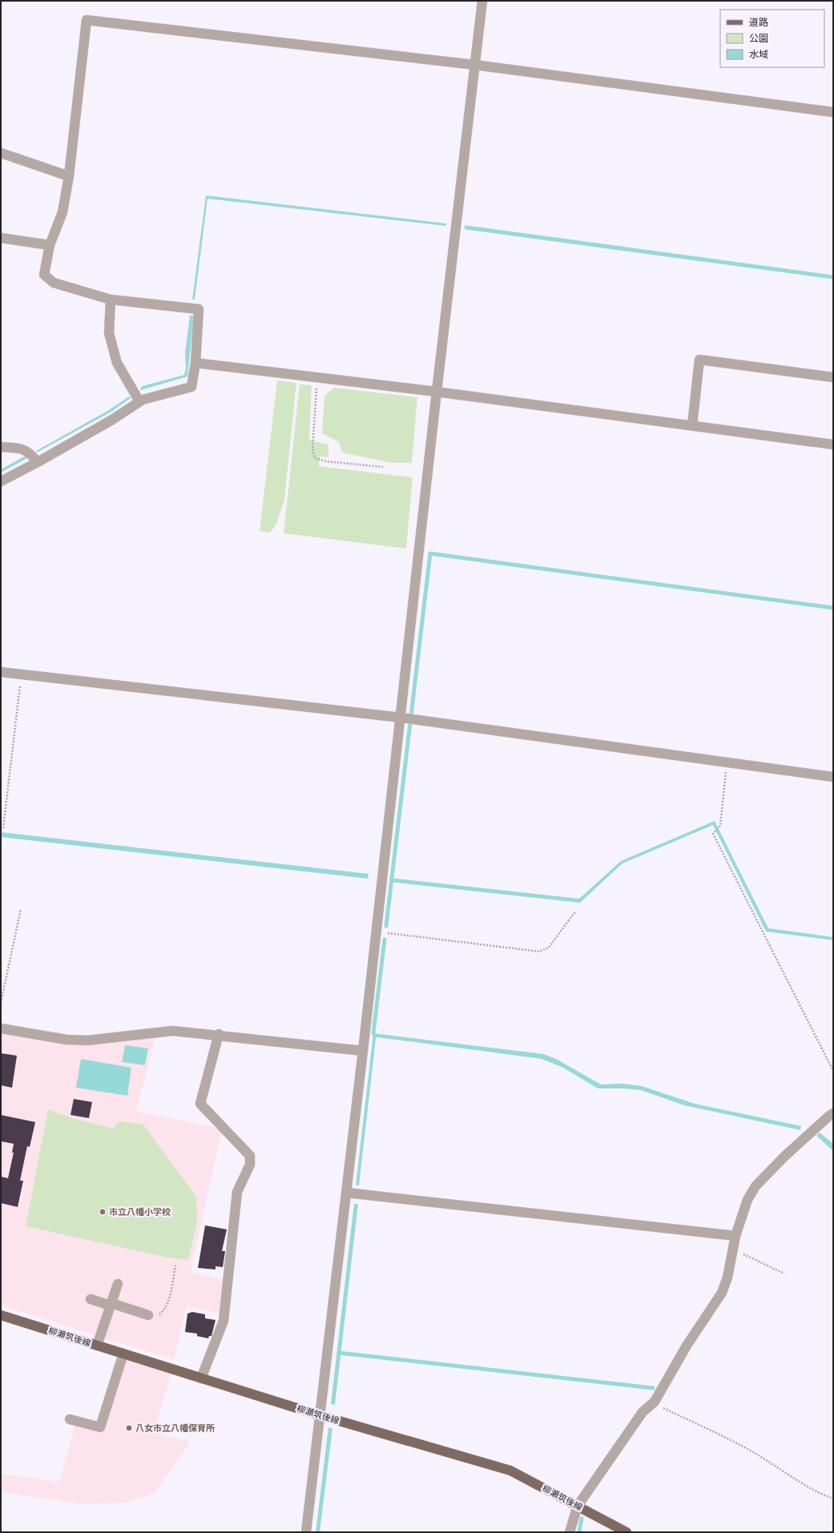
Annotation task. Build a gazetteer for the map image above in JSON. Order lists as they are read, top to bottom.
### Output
{
  "streets": {
    "main road": ["柳瀬筑後線"]
  },
  "places": ["市立八幡小学校", "八女市立八幡保育所"],
  "legend": ["道路", "公園", "水域"]
}
